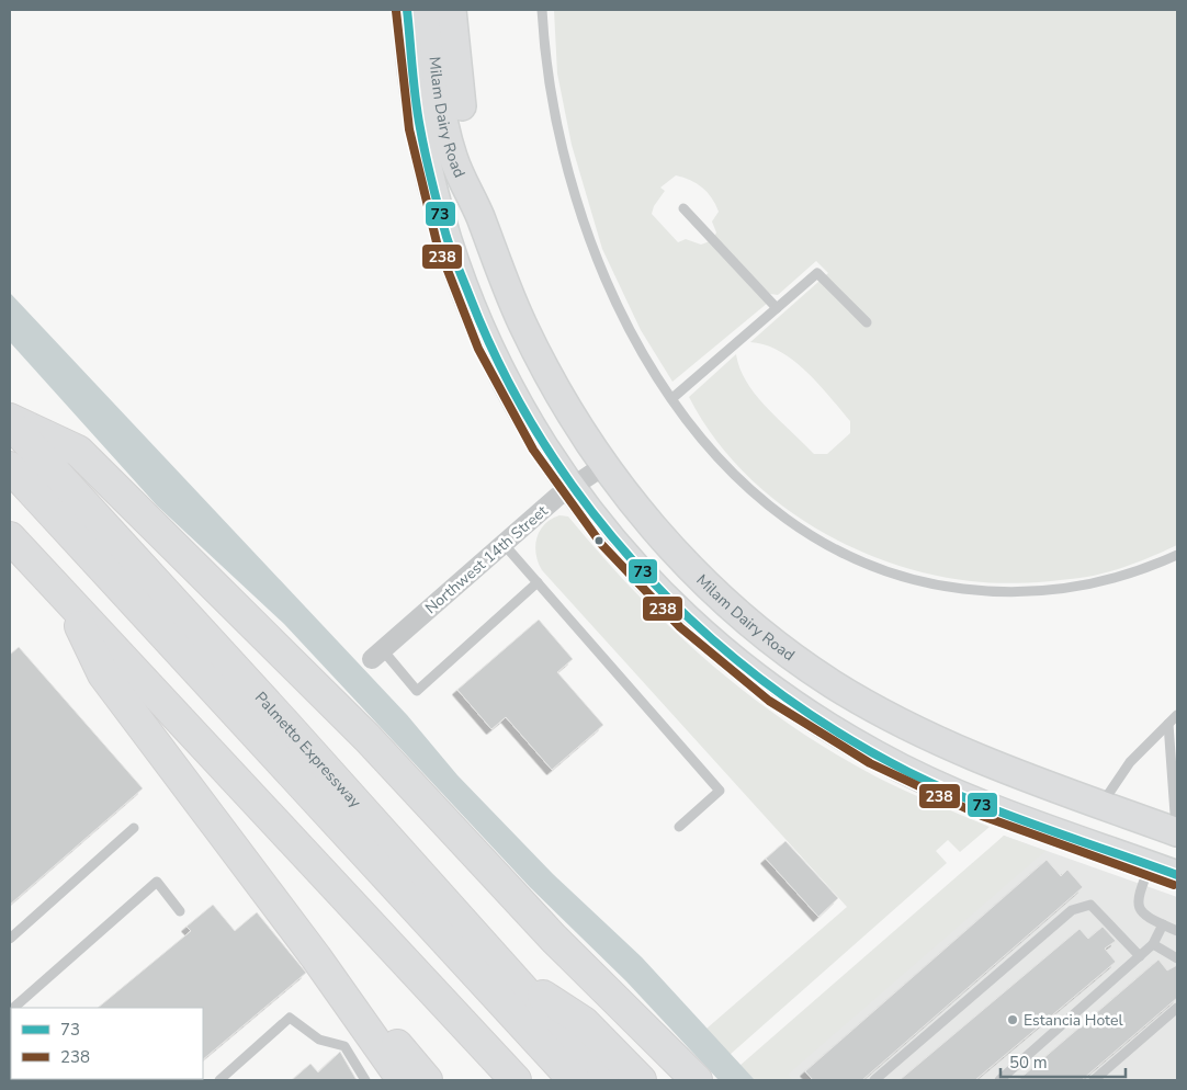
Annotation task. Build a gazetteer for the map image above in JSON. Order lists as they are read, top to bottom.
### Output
{
  "streets": {
    "highway": ["Palmetto Expressway"],
    "main road": ["Milam Dairy Road"],
    "street": ["Northwest 14th Street"]
  },
  "crossings": [
    ["Milam Dairy Road", "Northwest 14th Street"]
  ],
  "places": ["Estancia Hotel"],
  "lines": ["transit line 73", "transit line 238"],
  "legend": ["73", "238"],
  "scale_bar": "50 m"
}
